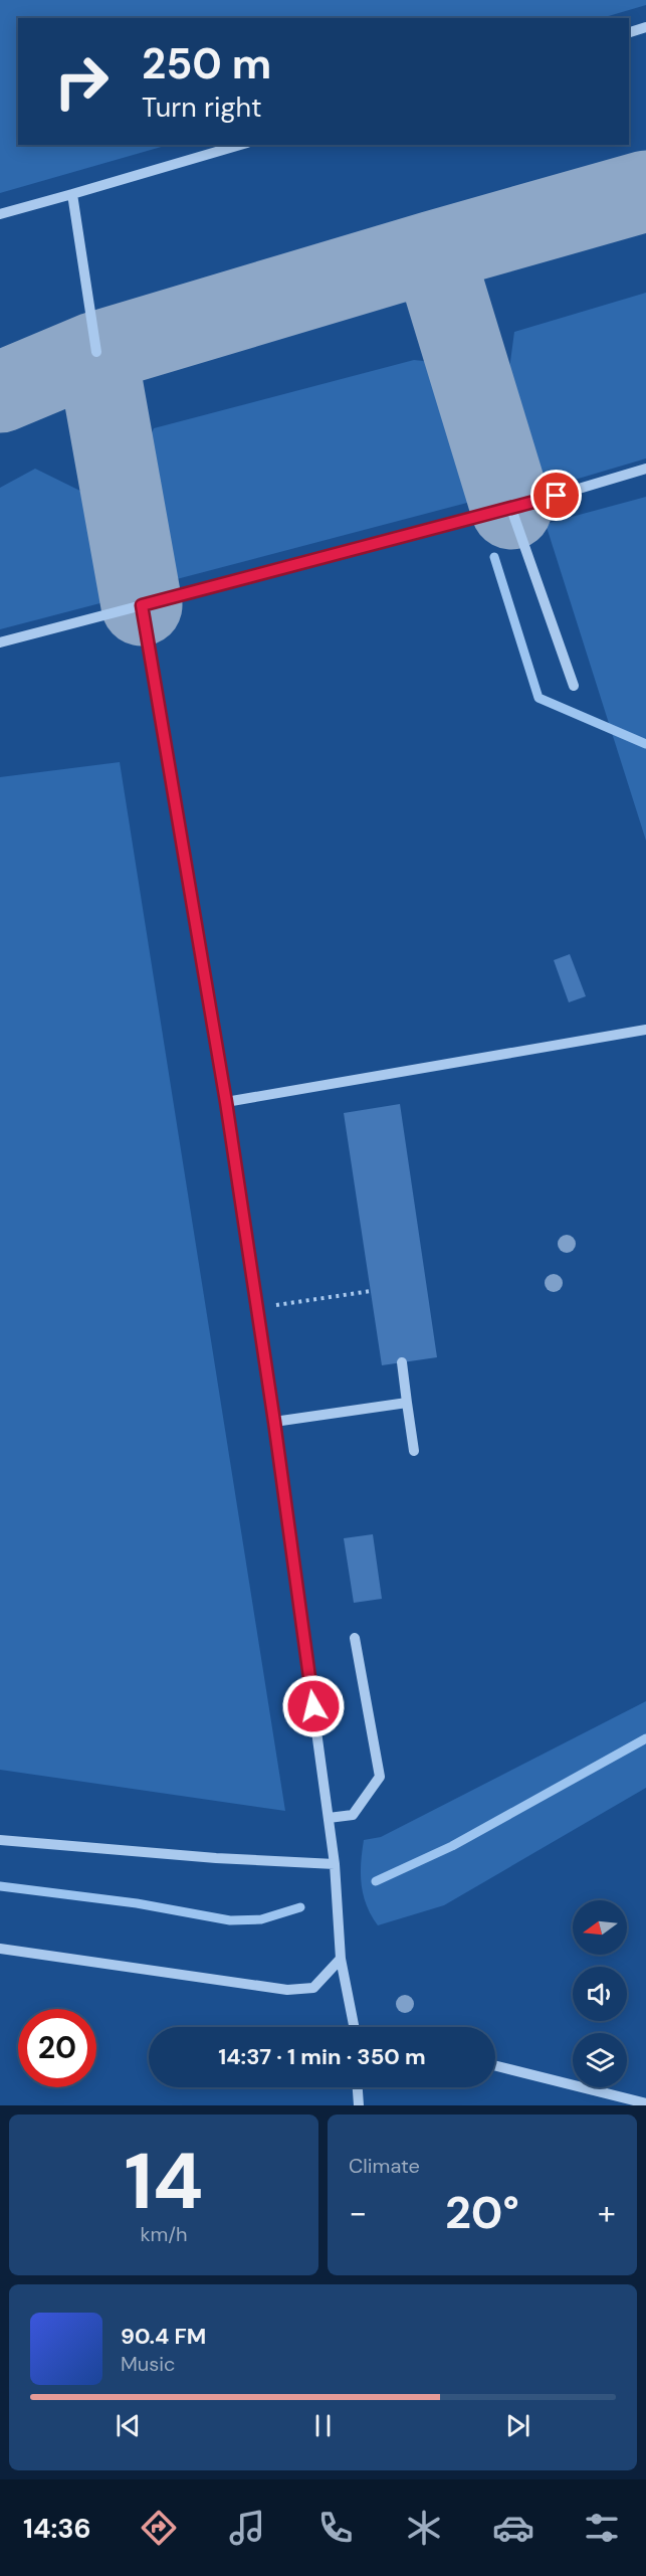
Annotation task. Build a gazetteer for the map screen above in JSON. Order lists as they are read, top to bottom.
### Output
{
  "north": "left",
  "page": {
    "turn": ["250 m", "Turn right"],
    "limit": "20",
    "trip": "14:37 · 1 min · 350 m",
    "tile": [
      ["14", "km/h"],
      "Climate"
    ],
    "heat": ["−", "20°", "+"],
    "song": ["90.4 FM", "Music"],
    "tabs": "14:36"
  }
}
